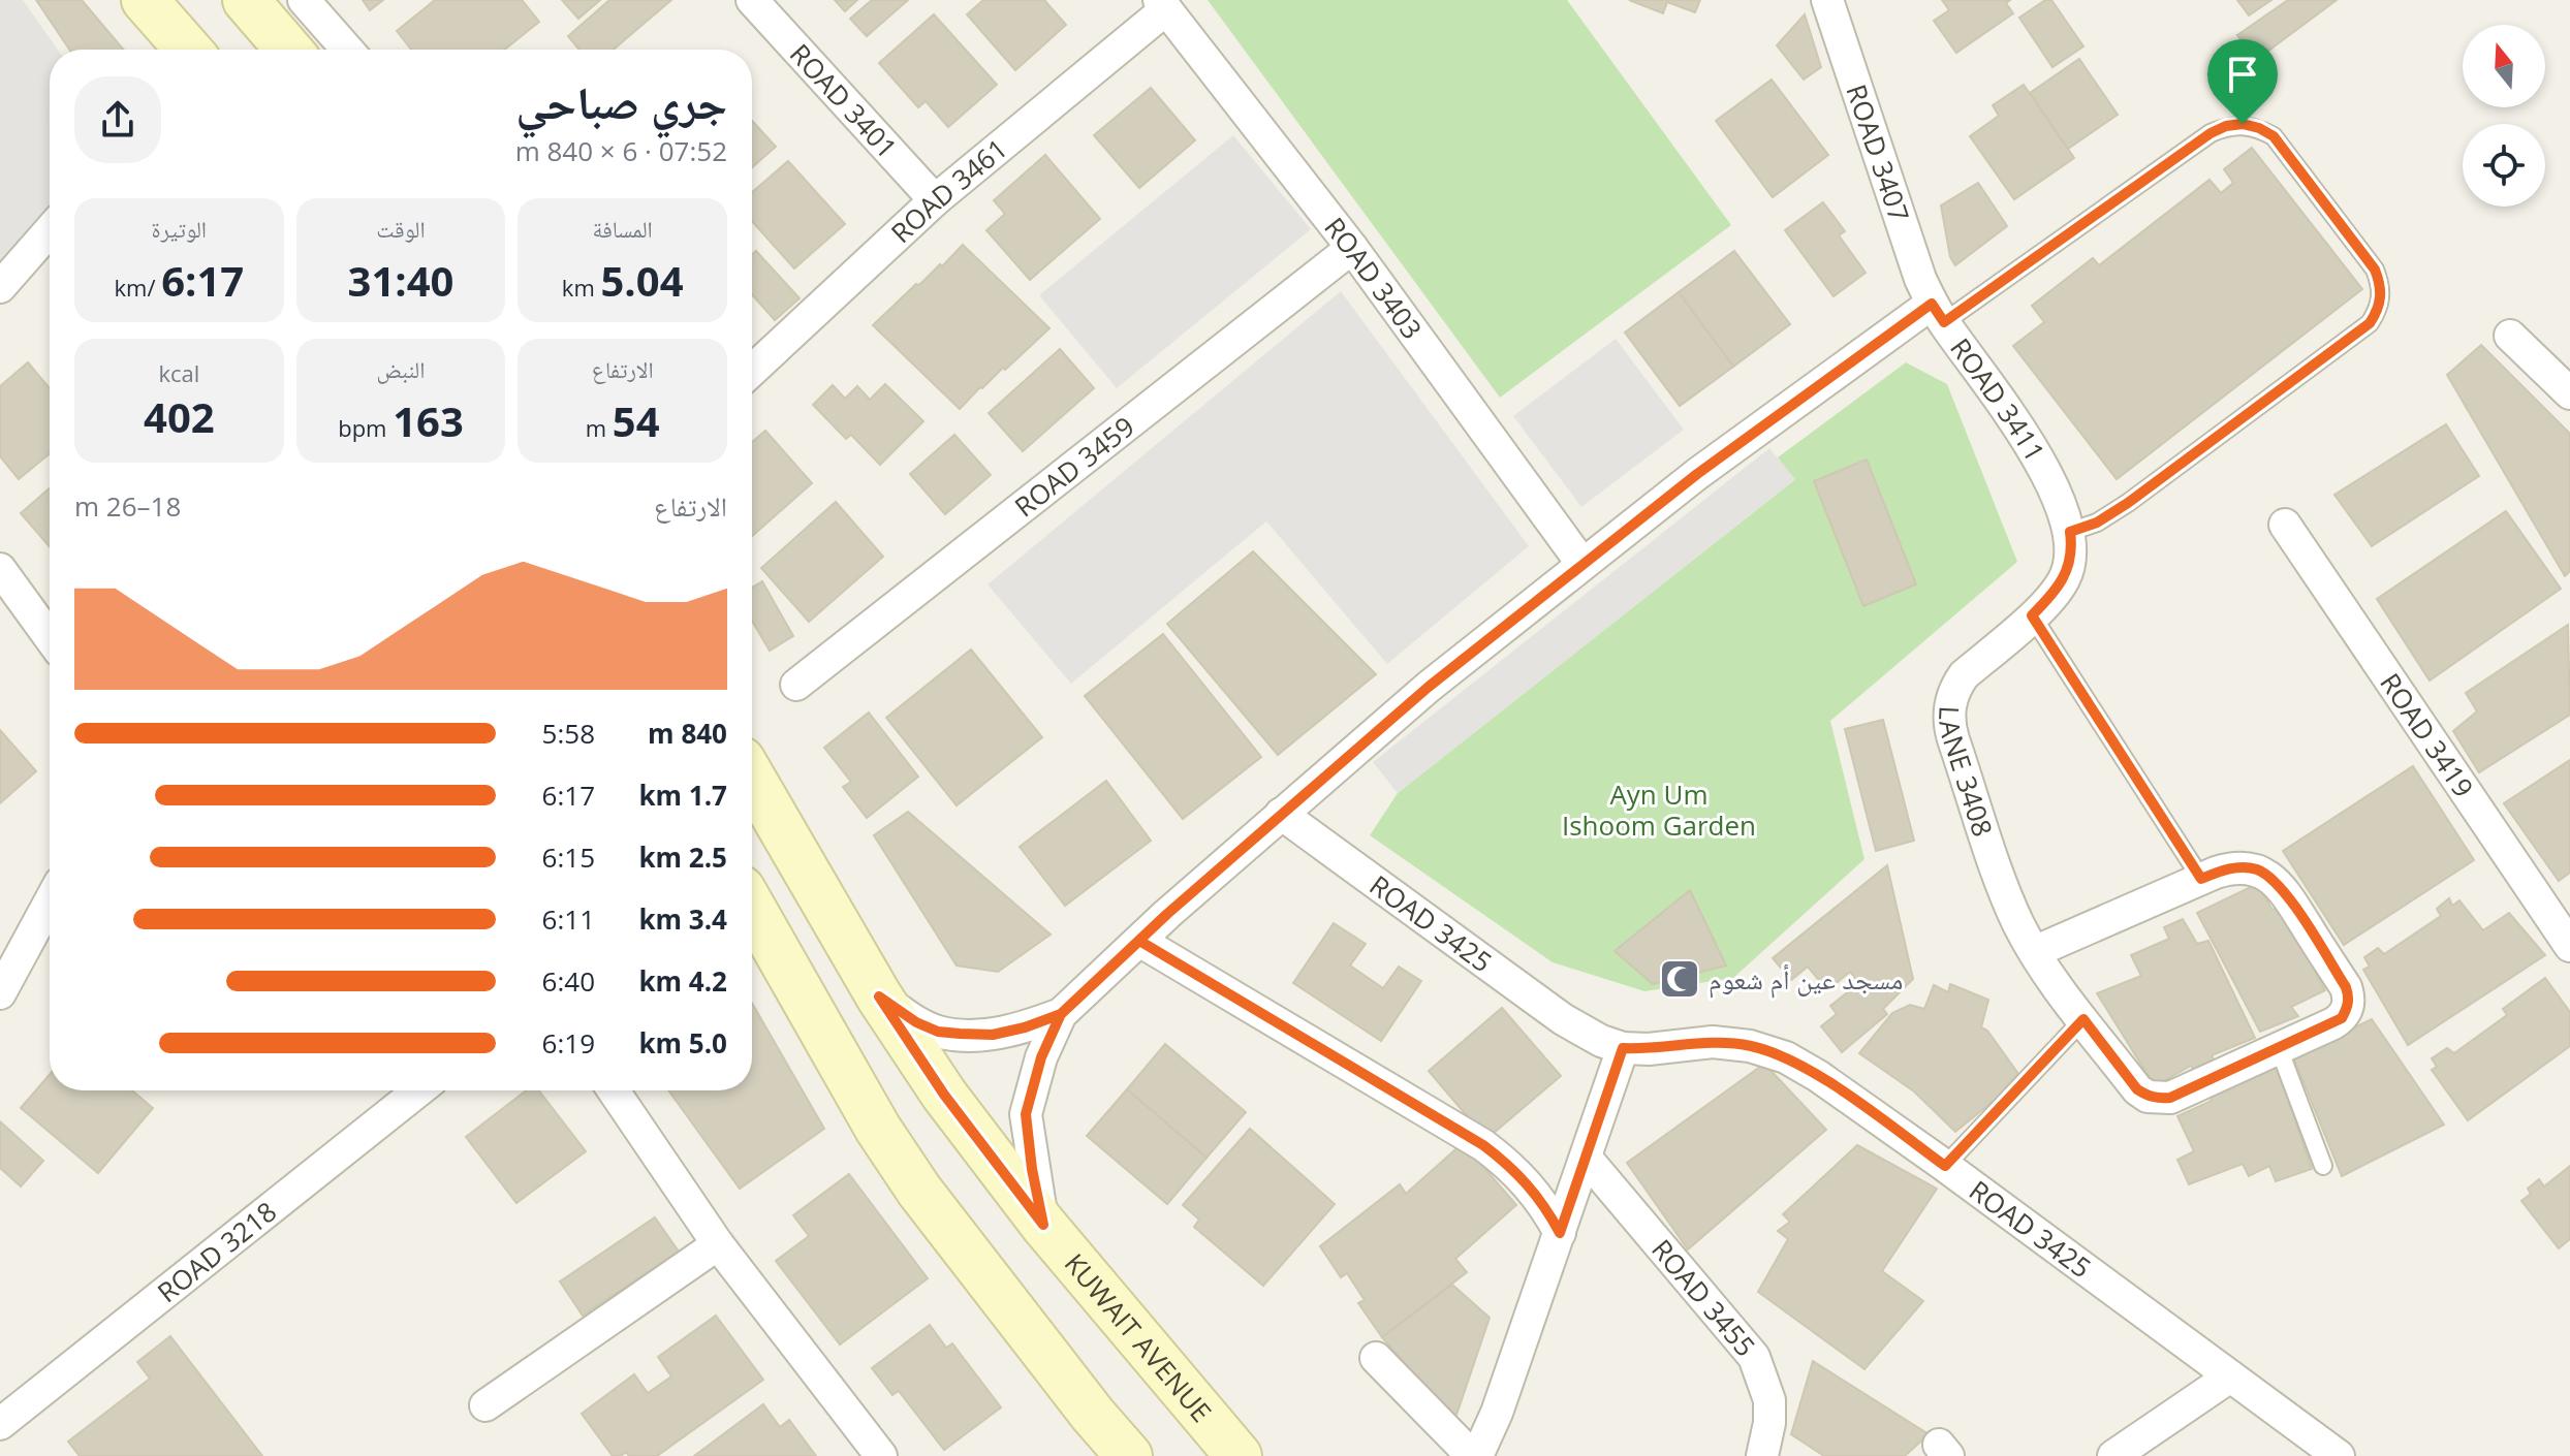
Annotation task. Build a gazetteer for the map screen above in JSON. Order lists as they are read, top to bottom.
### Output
{
  "streets": {
    "main road": ["KUWAIT AVENUE"],
    "street": [
      "ROAD 3401",
      "ROAD 3407",
      "ROAD 3461",
      "ROAD 3403",
      "ROAD 3411",
      "ROAD 3459",
      "ROAD 3419",
      "LANE 3408",
      "ROAD 3425",
      "ROAD 3218",
      "ROAD 3455"
    ]
  },
  "crossings": [
    ["ROAD 3401", "ROAD 3461"],
    ["ROAD 3407", "ROAD 3411"],
    ["ROAD 3461", "ROAD 3403"],
    ["ROAD 3403", "ROAD 3459"],
    ["ROAD 3411", "LANE 3408"]
  ],
  "parks": ["Ayn Um Ishoom Garden"],
  "places": {
    "mosque": ["مسجد عين أم شعوم"]
  },
  "north": "top",
  "page": {
    "heading": ["جري صباحي", "07:52 · 6 × 840 m"],
    "stats": [
      ["المسافة", "5.04 km"],
      ["الوقت", "31:40"],
      ["الوتيرة", "6:17 /km"],
      ["الارتفاع", "54 m"],
      ["النبض", "163 bpm"],
      ["kcal", "402"]
    ],
    "chart": ["الارتفاع", "18–26 m"],
    "list": [
      {
        "name": "840 m",
        "note": "5:58"
      },
      {
        "name": "1.7 km",
        "note": "6:17"
      },
      {
        "name": "2.5 km",
        "note": "6:15"
      },
      {
        "name": "3.4 km",
        "note": "6:11"
      },
      {
        "name": "4.2 km",
        "note": "6:40"
      },
      {
        "name": "5.0 km",
        "note": "6:19"
      }
    ]
  }
}
